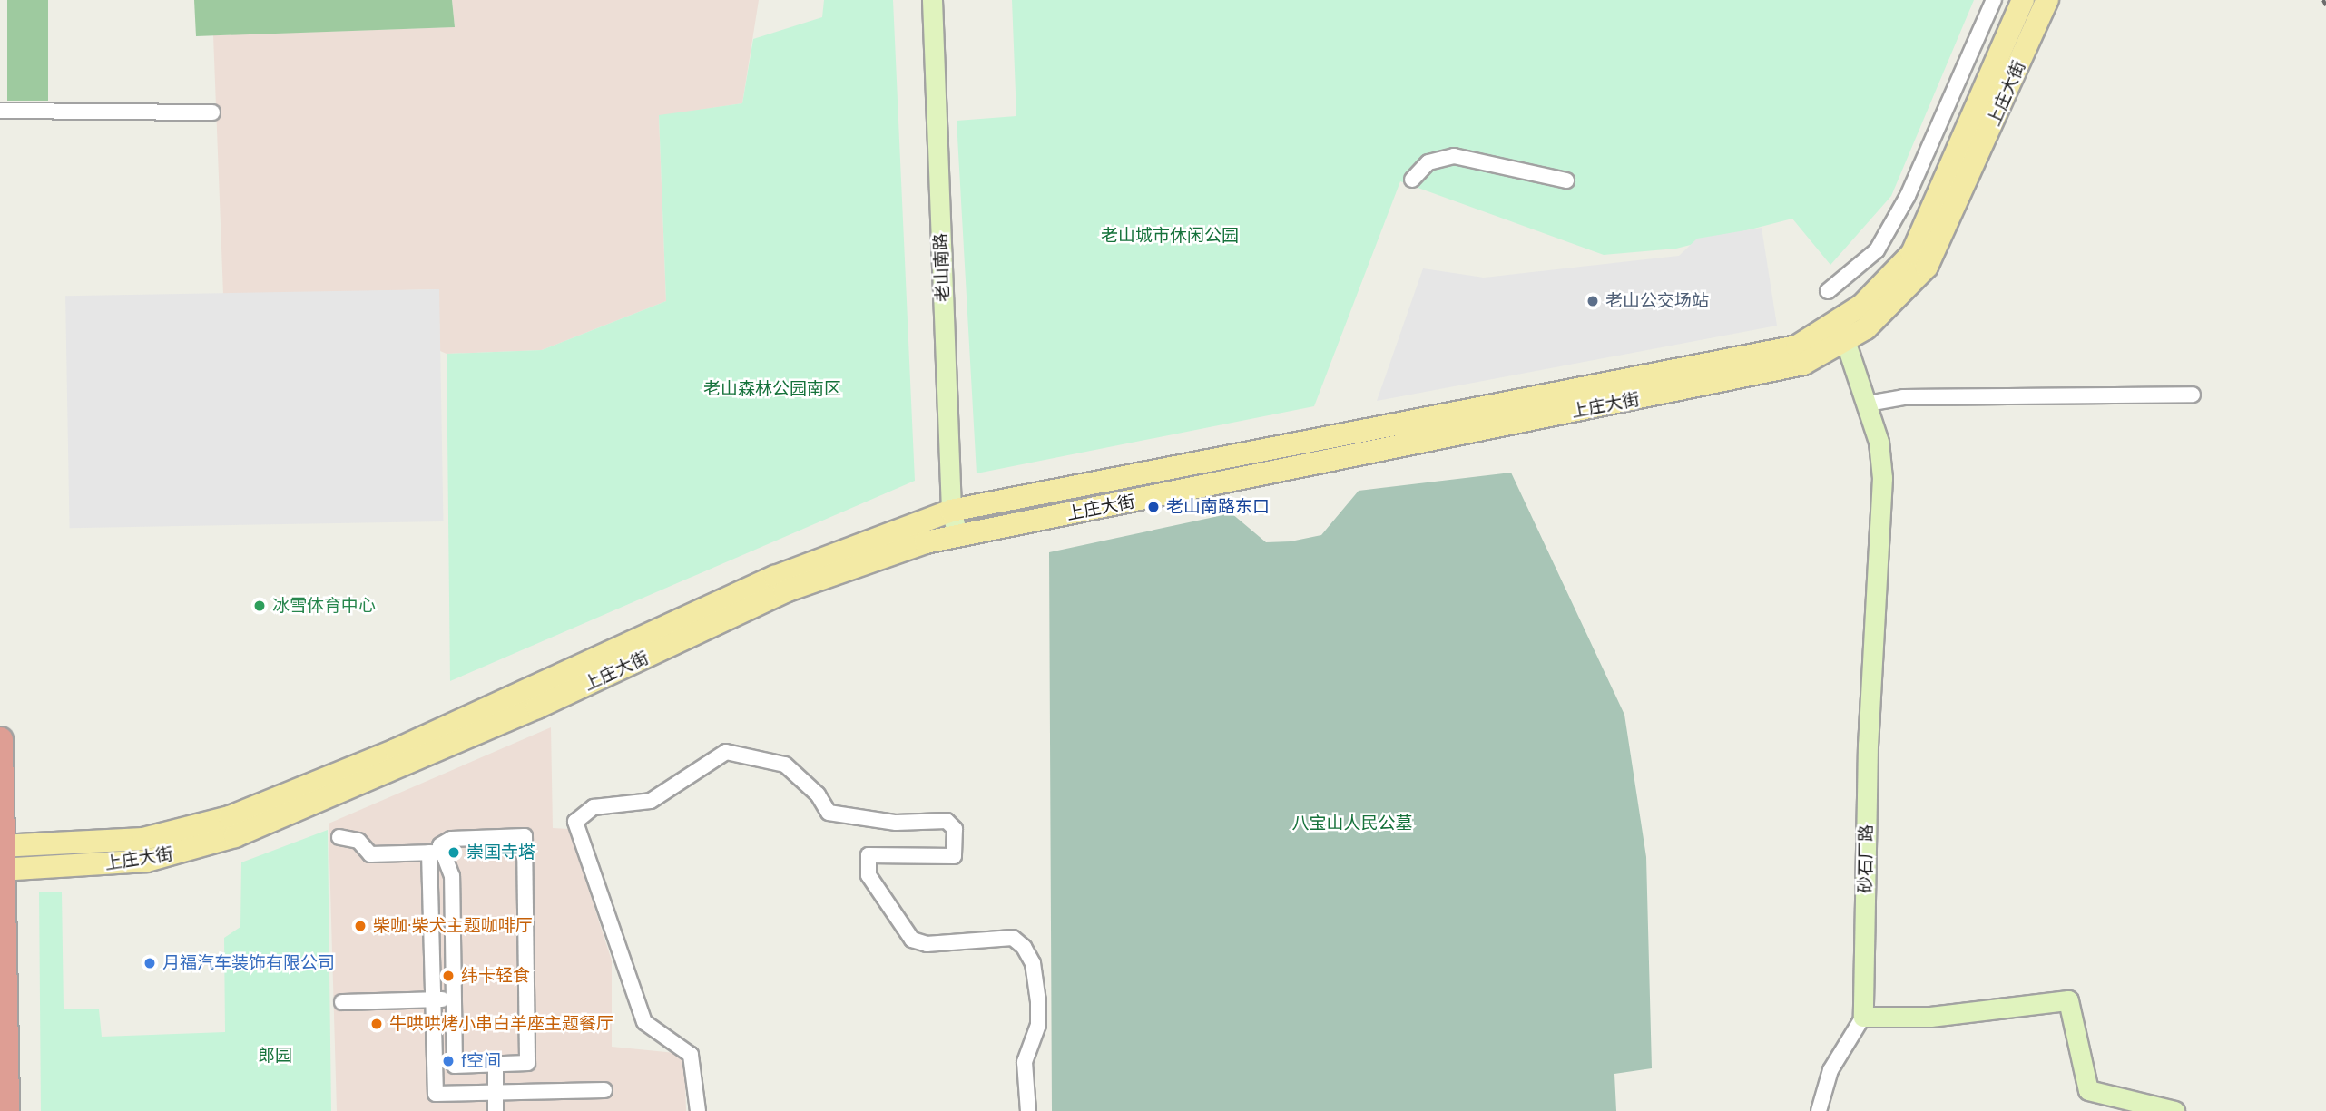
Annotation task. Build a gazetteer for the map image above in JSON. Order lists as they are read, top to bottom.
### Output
{
  "streets": {
    "main road": ["上庄大街"],
    "street": ["老山南路", "砂石厂路"]
  },
  "crossings": [
    ["上庄大街", "老山南路"],
    ["上庄大街", "砂石厂路"]
  ],
  "parks": [
    "老山城市休闲公园",
    "老山森林公园南区",
    "八宝山人民公墓",
    "郎园"
  ],
  "places": [
    "老山公交场站",
    "老山南路东口",
    "冰雪体育中心",
    "崇国寺塔",
    "柴咖·柴犬主题咖啡厅",
    "月福汽车装饰有限公司",
    "纬卡轻食",
    "牛哄哄烤小串白羊座主题餐厅",
    "f空间"
  ]
}
